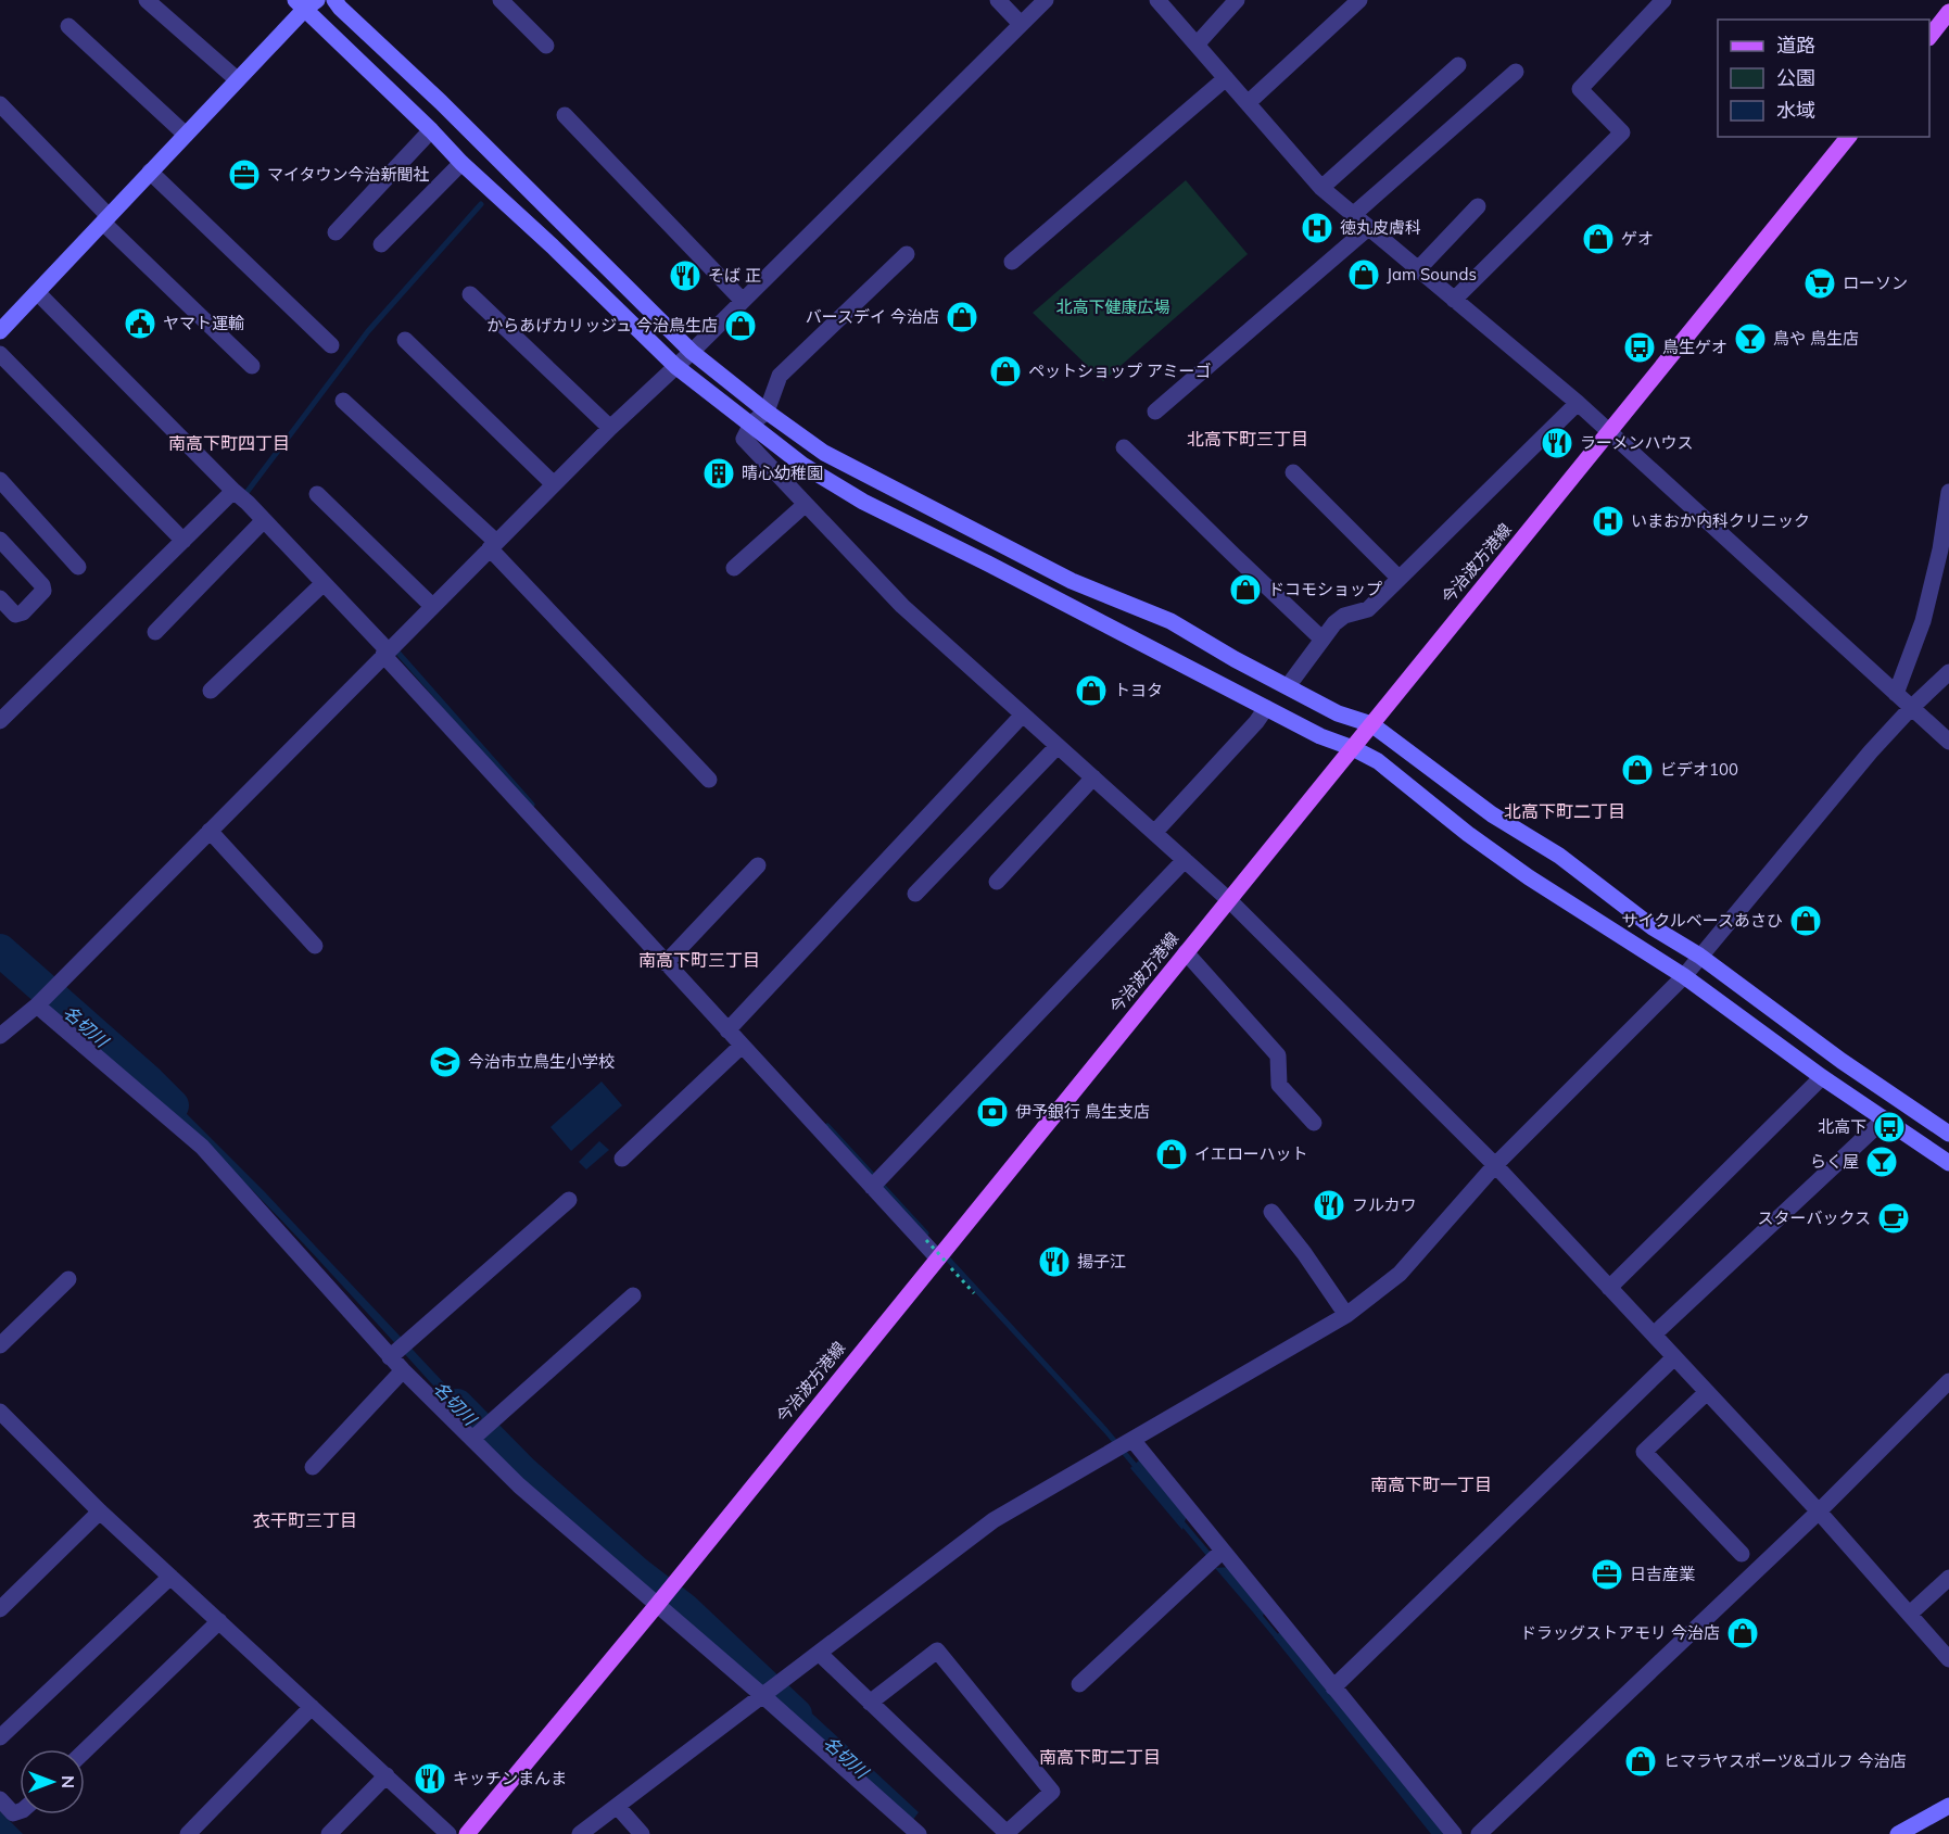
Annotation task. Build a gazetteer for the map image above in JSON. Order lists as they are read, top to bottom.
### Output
{
  "streets": {
    "main road": ["今治波方港線"]
  },
  "districts": [
    "北高下町三丁目",
    "南高下町四丁目",
    "北高下町二丁目",
    "南高下町三丁目",
    "南高下町一丁目",
    "衣干町三丁目",
    "南高下町二丁目"
  ],
  "water": ["名切川"],
  "parks": ["北高下健康広場"],
  "places": {
    "office": ["マイタウン今治新聞社", "日吉産業"],
    "hospital": ["徳丸皮膚科", "いまおか内科クリニック"],
    "shop": [
      "ゲオ",
      "Jam Sounds",
      "バースデイ 今治店",
      "からあげカリッジュ 今治鳥生店",
      "ペットショップ アミーゴ",
      "ドコモショップ",
      "トヨタ",
      "ビデオ100",
      "サイクルベースあさひ",
      "イエローハット",
      "ドラッグストアモリ 今治店",
      "ヒマラヤスポーツ&ゴルフ 今治店"
    ],
    "restaurant": [
      "そば 正",
      "ラーメンハウス",
      "フルカワ",
      "揚子江",
      "キッチンまんま"
    ],
    "supermarket": ["ローソン"],
    "public building": ["ヤマト運輸"],
    "bar": ["鳥や 鳥生店", "らく屋"],
    "bus stop": ["鳥生ゲオ", "北高下"],
    "building": ["晴心幼稚園"],
    "school or university": ["今治市立鳥生小学校"],
    "bank": ["伊予銀行 鳥生支店"],
    "cafe": ["スターバックス"]
  },
  "legend": ["道路", "公園", "水域"],
  "north": "right"
}
